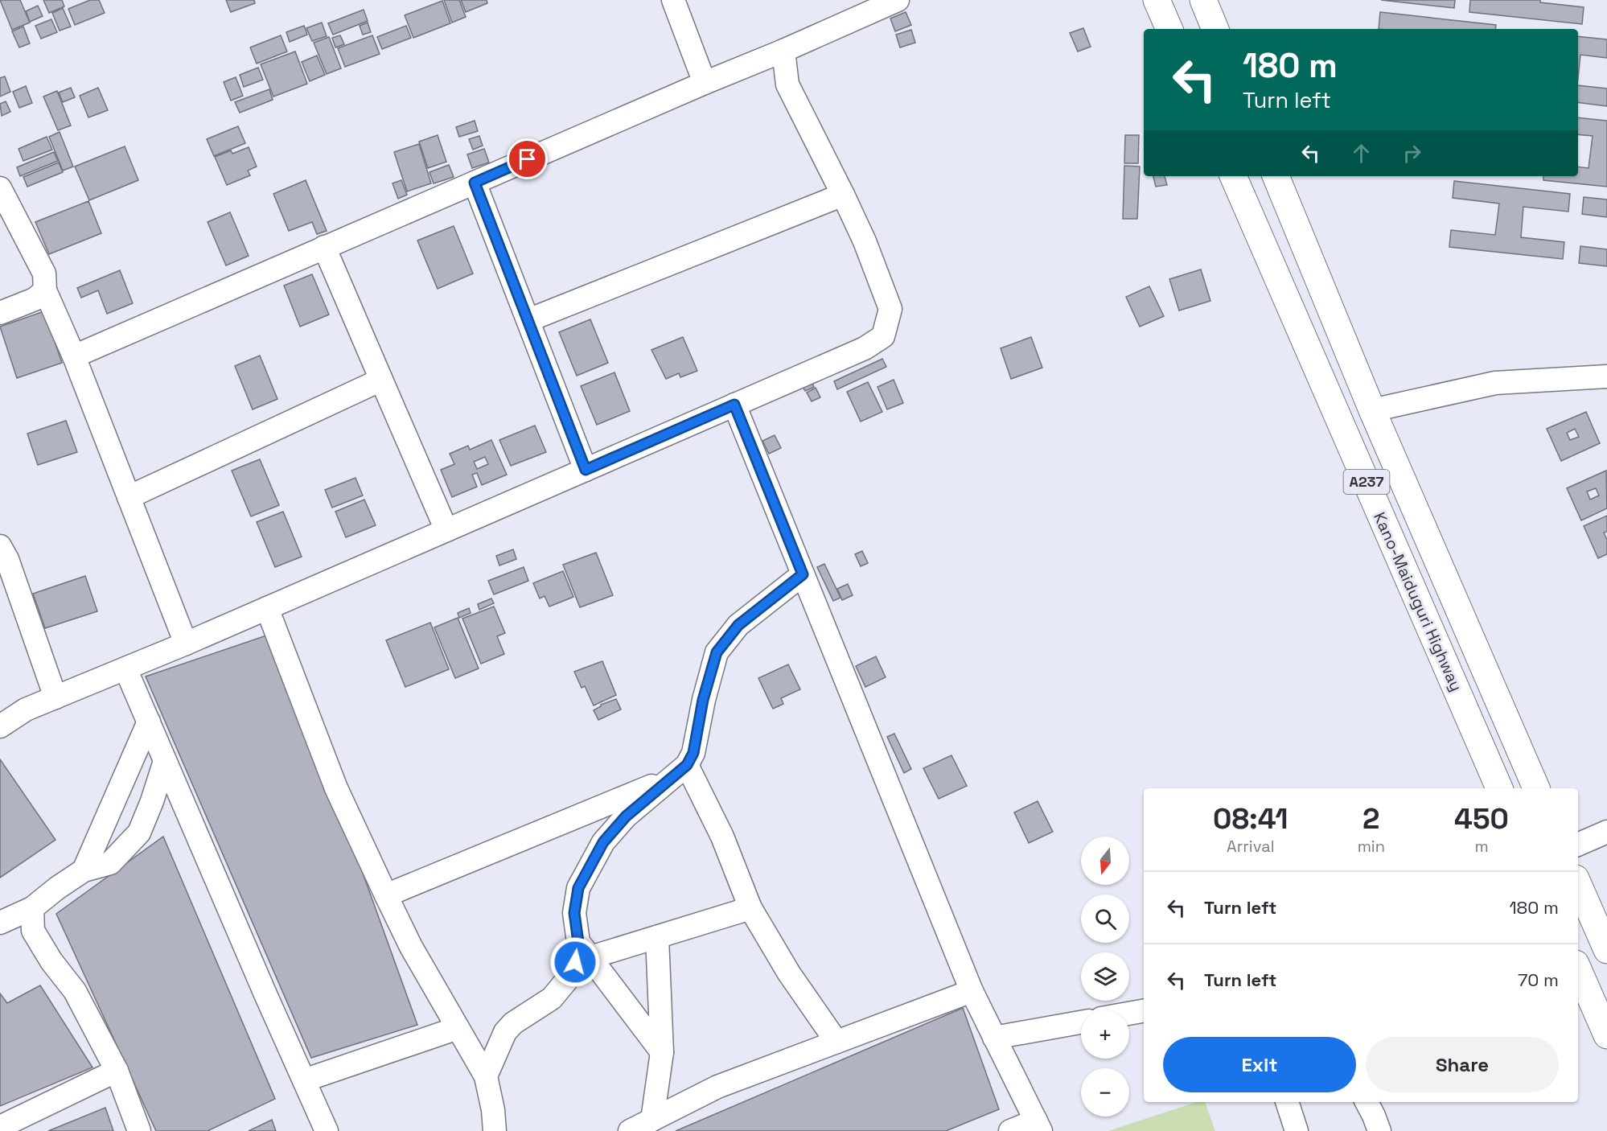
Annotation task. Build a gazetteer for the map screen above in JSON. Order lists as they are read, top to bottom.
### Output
{
  "streets": {
    "highway": ["A237", "Kano-Maiduguri Highway"]
  },
  "north": "bottom",
  "page": {
    "turn": ["180 m", "Turn left"],
    "eta": [
      "08:41",
      "Arrival",
      "2",
      "min",
      "450",
      "m"
    ],
    "map_buttons": ["+", "−"],
    "list": [
      {
        "name": "Turn left",
        "value": "180 m"
      },
      {
        "name": "Turn left",
        "value": "70 m"
      }
    ],
    "buttons": ["Exit", "Share"]
  }
}
